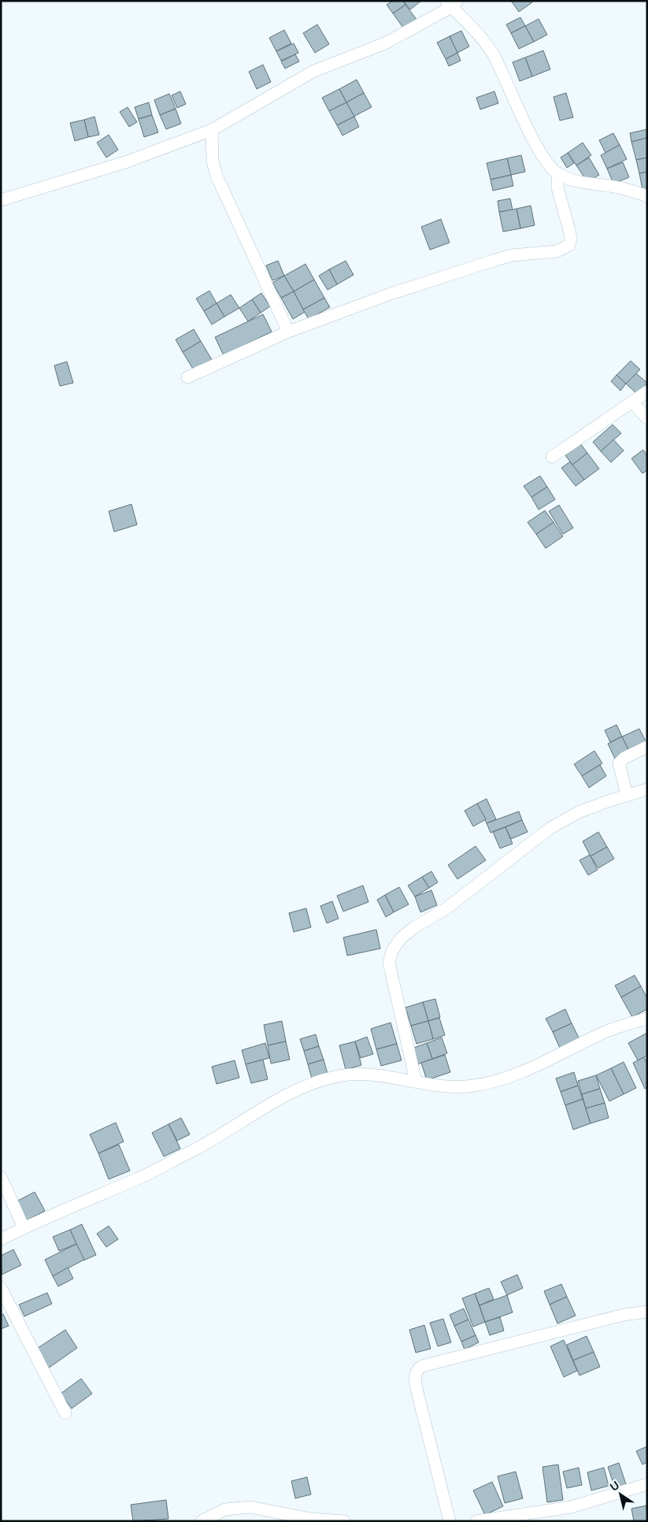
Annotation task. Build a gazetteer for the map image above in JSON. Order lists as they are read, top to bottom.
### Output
{
  "north": "top left"
}
